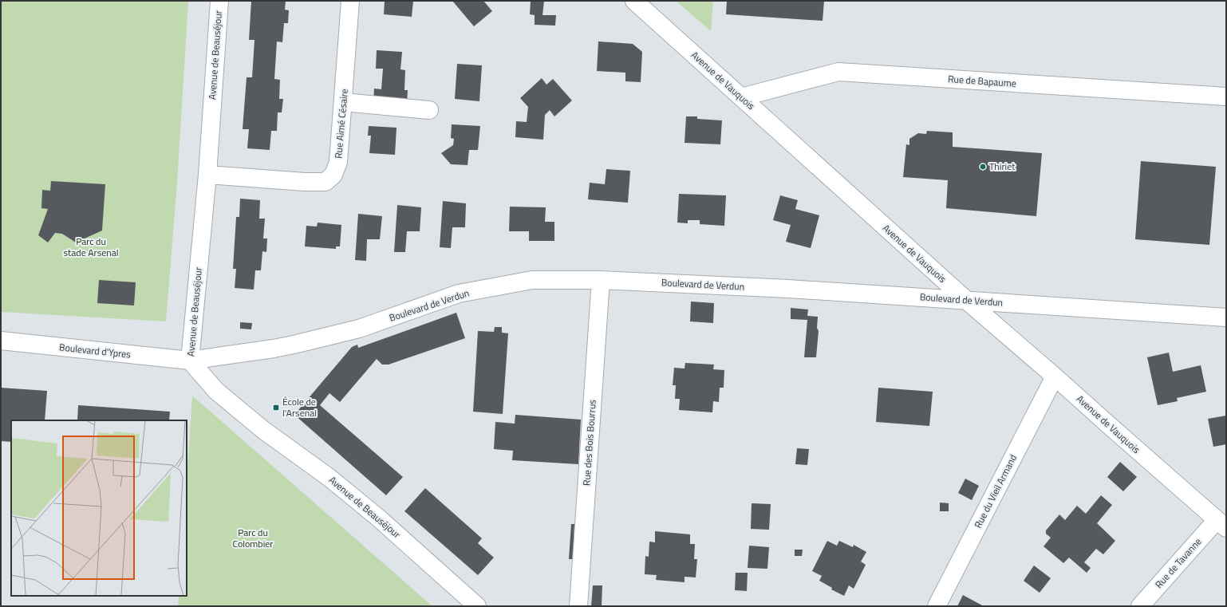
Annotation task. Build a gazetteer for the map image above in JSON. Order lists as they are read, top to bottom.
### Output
{
  "streets": {
    "street": [
      "Avenue de Beauséjour",
      "Avenue de Vauquois",
      "Rue de Bapaume",
      "Rue Aimé Césaire",
      "Boulevard de Verdun",
      "Boulevard d'Ypres",
      "Rue des Bois Bourrus",
      "Rue du Vieil Armand",
      "Rue de Tavanne"
    ]
  },
  "crossings": [
    ["Avenue de Beauséjour", "Rue Aimé Césaire"],
    ["Avenue de Beauséjour", "Boulevard de Verdun"],
    ["Avenue de Beauséjour", "Boulevard d'Ypres"],
    ["Avenue de Vauquois", "Rue de Bapaume"],
    ["Avenue de Vauquois", "Boulevard de Verdun"],
    ["Avenue de Vauquois", "Rue du Vieil Armand"],
    ["Avenue de Vauquois", "Rue de Tavanne"],
    ["Boulevard de Verdun", "Boulevard d'Ypres"],
    ["Boulevard de Verdun", "Rue des Bois Bourrus"]
  ],
  "parks": ["Parc du stade Arsenal", "Parc du Colombier"],
  "places": {
    "other": ["Thiriet"],
    "transit": ["École de l'Arsenal"]
  }
}
